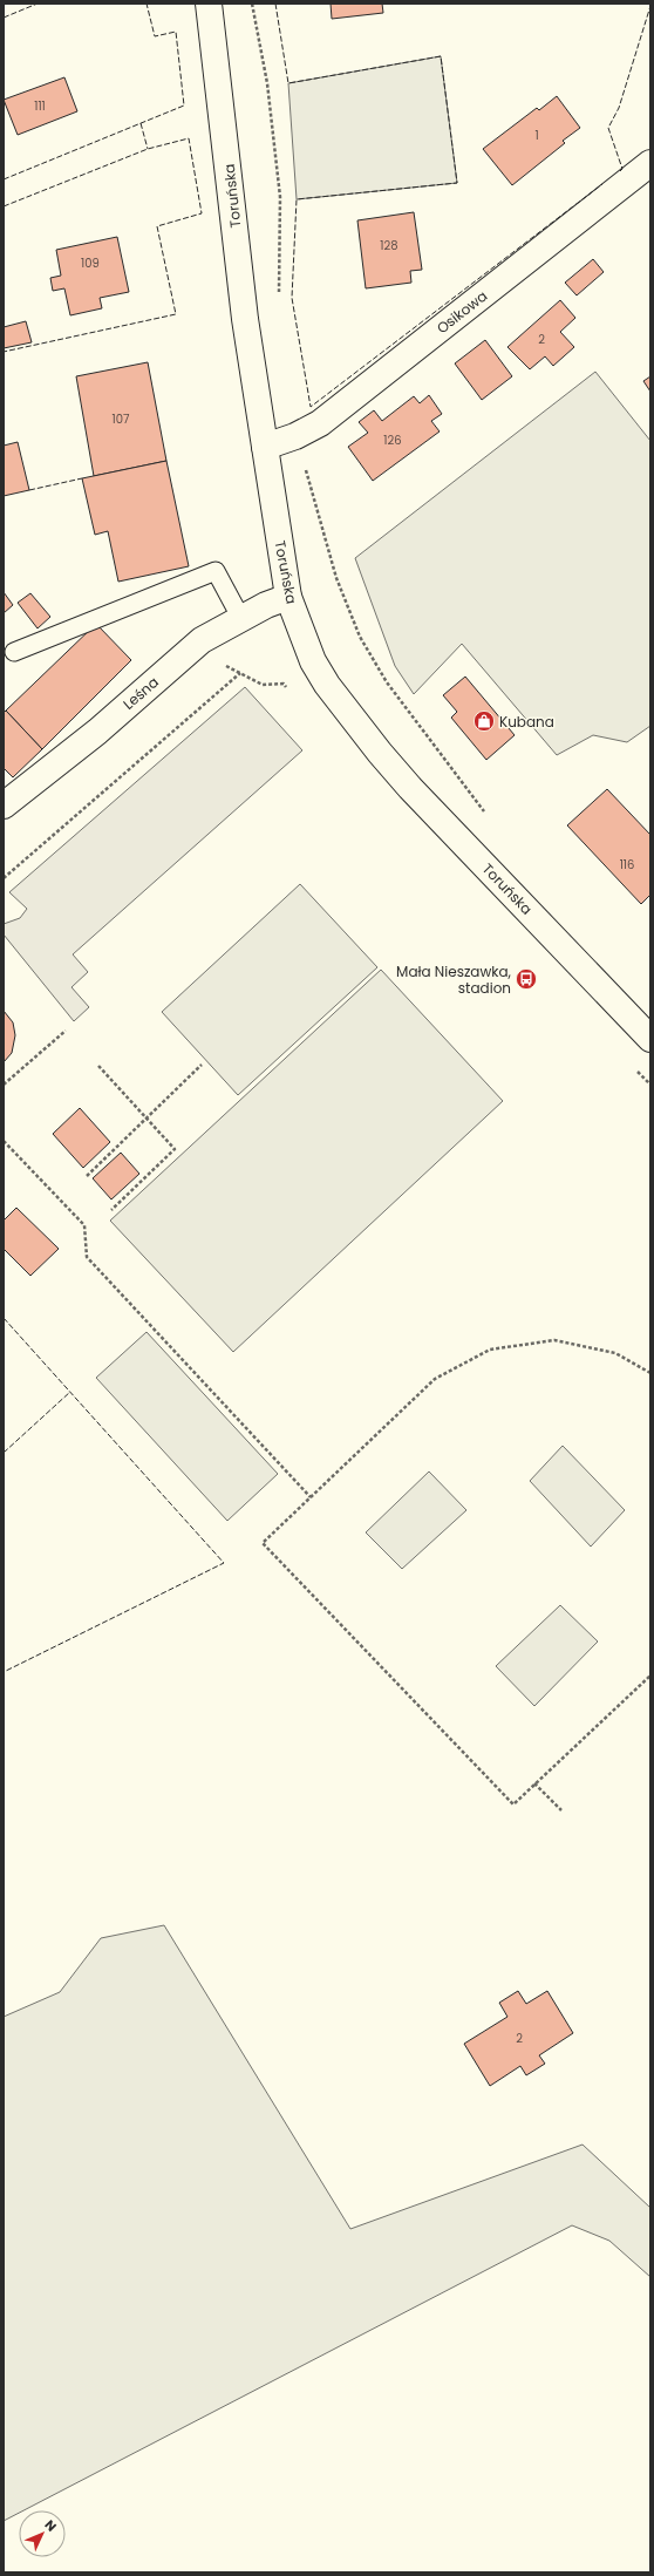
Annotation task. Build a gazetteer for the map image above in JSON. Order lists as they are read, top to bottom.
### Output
{
  "streets": {
    "main road": ["Toruńska", "Osikowa", "Leśna"]
  },
  "crossings": [
    ["Toruńska", "Osikowa"],
    ["Toruńska", "Leśna"]
  ],
  "places": {
    "shop": ["Kubana"],
    "bus stop": ["Mała Nieszawka, stadion"]
  },
  "house_numbers": [
    "111",
    "1",
    "128",
    "109",
    "2",
    "107",
    "126",
    "116",
    "2"
  ],
  "north": "top right"
}
